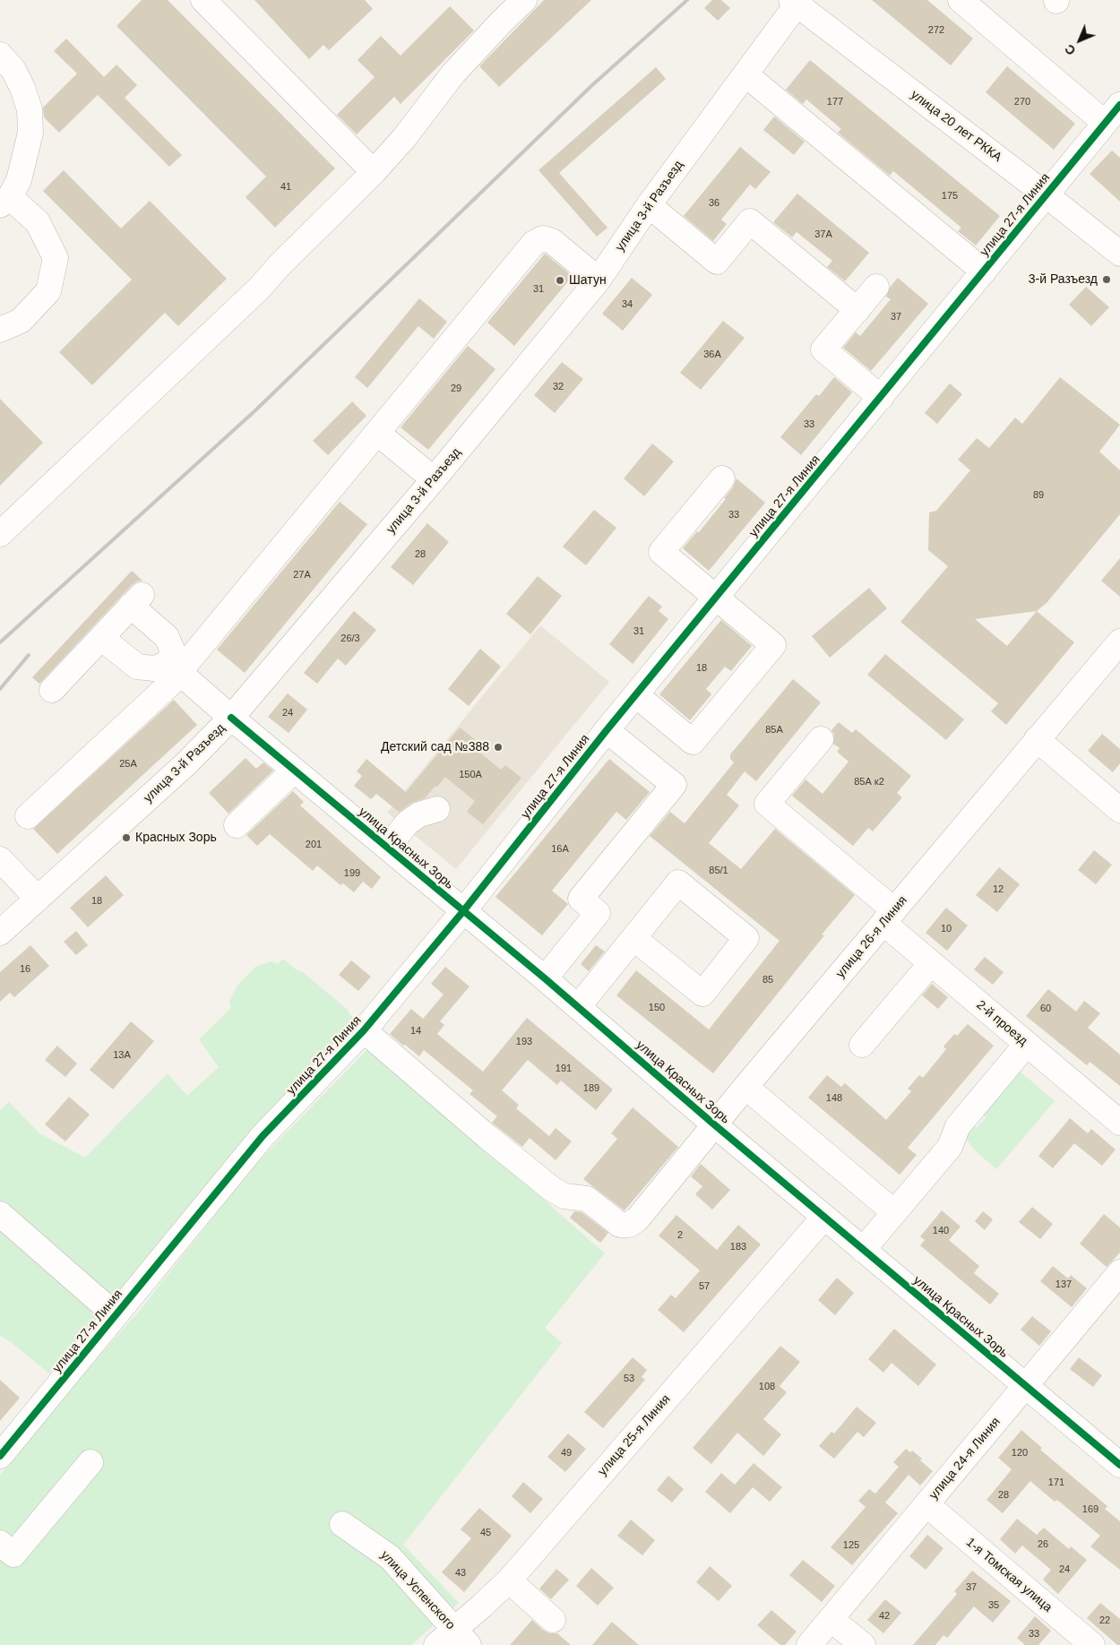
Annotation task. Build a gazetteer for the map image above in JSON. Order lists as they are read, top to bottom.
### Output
{
  "streets": {
    "street": [
      "улица 20 лет РККА",
      "улица 3-й Разъезд",
      "улица 27-я Линия",
      "улица Красных Зорь",
      "улица 26-я Линия",
      "2-й проезд",
      "улица 25-я Линия",
      "улица 24-я Линия",
      "1-я Томская улица",
      "улица Успенского"
    ]
  },
  "crossings": [
    ["улица 20 лет РККА", "улица 3-й Разъезд"],
    ["улица 20 лет РККА", "улица 27-я Линия"],
    ["улица 3-й Разъезд", "улица Красных Зорь"],
    ["улица 27-я Линия", "улица Красных Зорь"],
    ["улица 27-я Линия", "улица 26-я Линия"],
    ["улица Красных Зорь", "улица 26-я Линия"],
    ["улица Красных Зорь", "улица 25-я Линия"],
    ["улица Красных Зорь", "улица 24-я Линия"],
    ["улица 26-я Линия", "2-й проезд"],
    ["улица 25-я Линия", "улица Успенского"],
    ["улица 24-я Линия", "1-я Томская улица"]
  ],
  "places": [
    "3-й Разъезд",
    "Шатун",
    "Детский сад №388",
    "Красных Зорь"
  ],
  "house_numbers": [
    "272",
    "177",
    "270",
    "41",
    "175",
    "36",
    "37А",
    "31",
    "34",
    "37",
    "36А",
    "32",
    "29",
    "33",
    "89",
    "33",
    "28",
    "27А",
    "31",
    "26/3",
    "18",
    "24",
    "85А",
    "25А",
    "150А",
    "85А к2",
    "201",
    "16А",
    "85/1",
    "199",
    "12",
    "18",
    "10",
    "16",
    "85",
    "150",
    "60",
    "14",
    "193",
    "13А",
    "191",
    "189",
    "148",
    "140",
    "2",
    "183",
    "137",
    "57",
    "53",
    "108",
    "49",
    "120",
    "171",
    "28",
    "169",
    "45",
    "26",
    "125",
    "24",
    "43",
    "37",
    "35",
    "42",
    "22",
    "33"
  ],
  "north": "bottom left"
}
